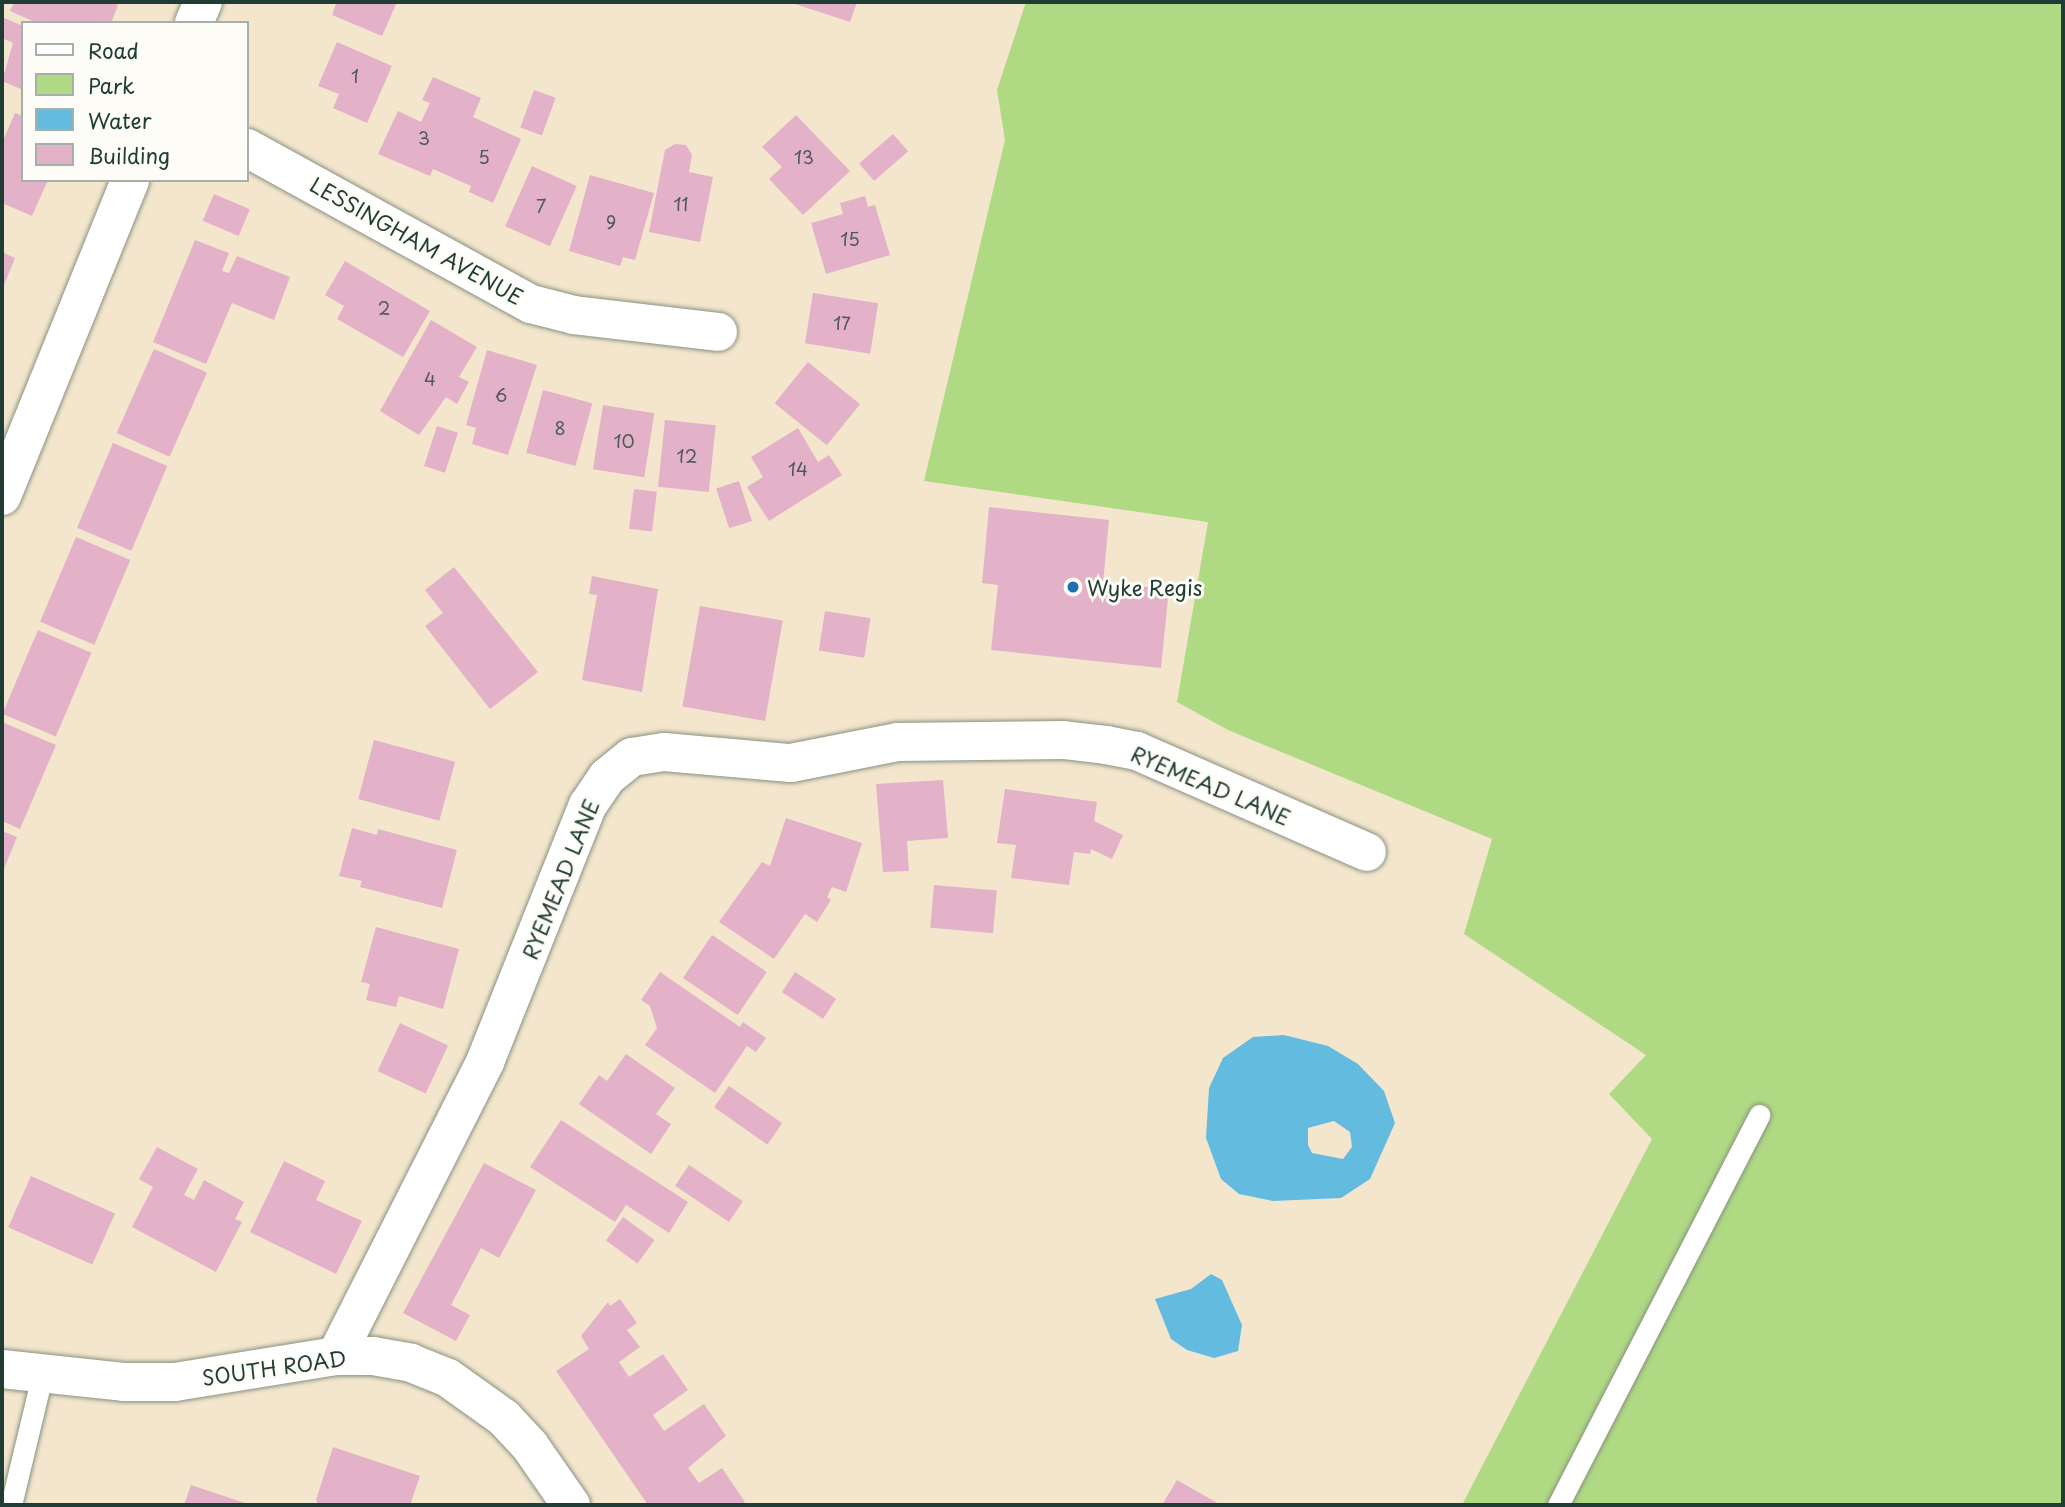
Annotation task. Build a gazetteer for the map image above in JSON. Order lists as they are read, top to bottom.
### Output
{
  "streets": {
    "street": ["LESSINGHAM AVENUE", "RYEMEAD LANE", "SOUTH ROAD"]
  },
  "crossings": [
    ["RYEMEAD LANE", "SOUTH ROAD"]
  ],
  "places": ["Wyke Regis"],
  "house_numbers": [
    "1",
    "3",
    "5",
    "13",
    "11",
    "7",
    "9",
    "15",
    "2",
    "17",
    "4",
    "6",
    "8",
    "10",
    "12",
    "14"
  ],
  "legend": [
    "Road",
    "Park",
    "Water",
    "Building"
  ]
}
